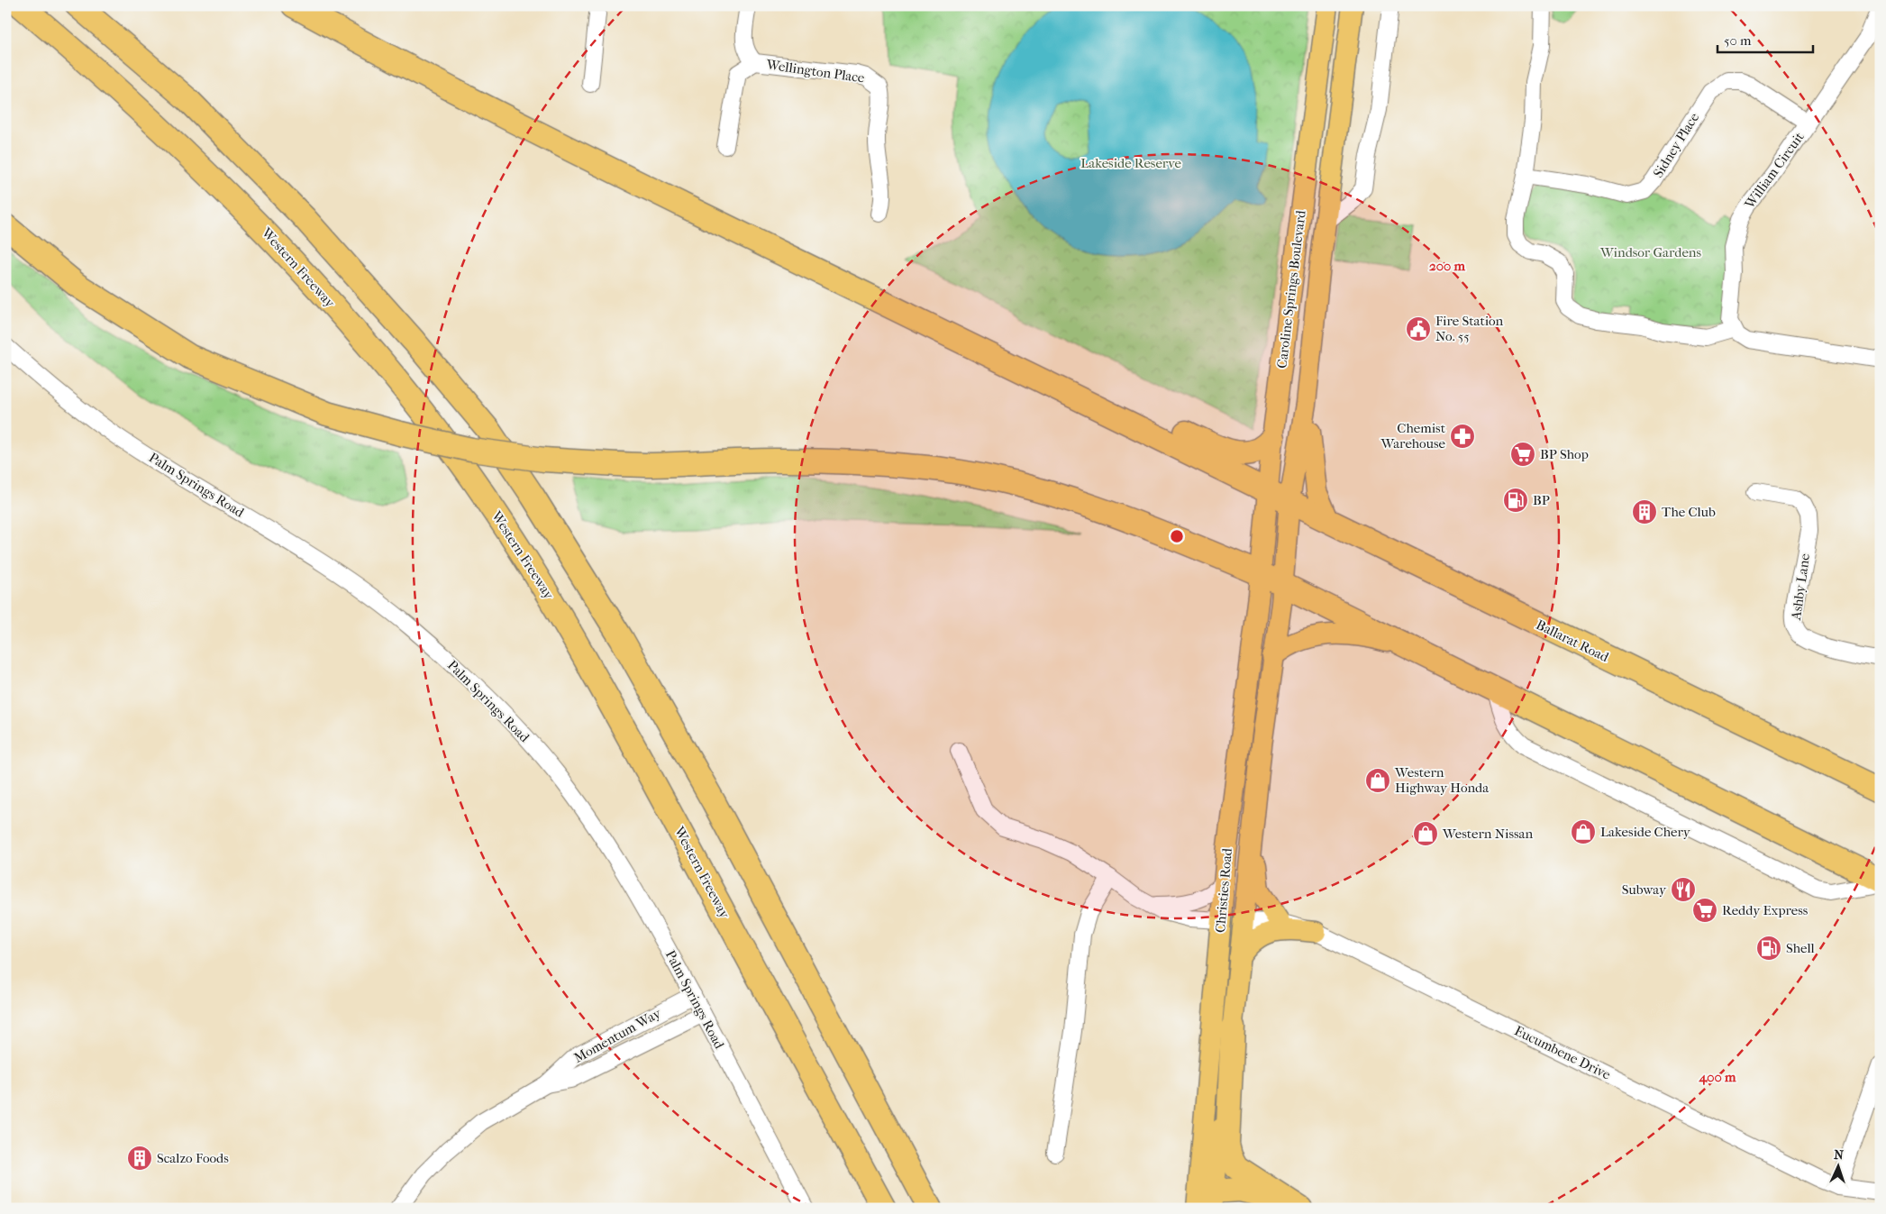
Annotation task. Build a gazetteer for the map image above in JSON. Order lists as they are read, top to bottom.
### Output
{
  "streets": {
    "highway": ["Western Freeway", "Ballarat Road"],
    "main road": ["Caroline Springs Boulevard", "Christies Road"],
    "street": [
      "Wellington Place",
      "Sidney Place",
      "William Circuit",
      "Palm Springs Road",
      "Ashby Lane",
      "Momentum Way",
      "Eucumbene Drive"
    ]
  },
  "crossings": [
    ["Sidney Place", "William Circuit"],
    ["Caroline Springs Boulevard", "Ballarat Road"],
    ["Caroline Springs Boulevard", "Christies Road"],
    ["Palm Springs Road", "Momentum Way"],
    ["Christies Road", "Eucumbene Drive"]
  ],
  "parks": ["Lakeside Reserve", "Windsor Gardens"],
  "places": {
    "public building": ["Fire Station No. 55"],
    "pharmacy": ["Chemist Warehouse"],
    "supermarket": ["BP Shop", "Reddy Express"],
    "fuel station": ["BP", "Shell"],
    "building": ["The Club", "Scalzo Foods"],
    "shop": ["Western Highway Honda", "Lakeside Chery", "Western Nissan"],
    "restaurant": ["Subway"]
  },
  "scale_bar": "50 m",
  "north": "top",
  "rings": ["200 m", "400 m"]
}
